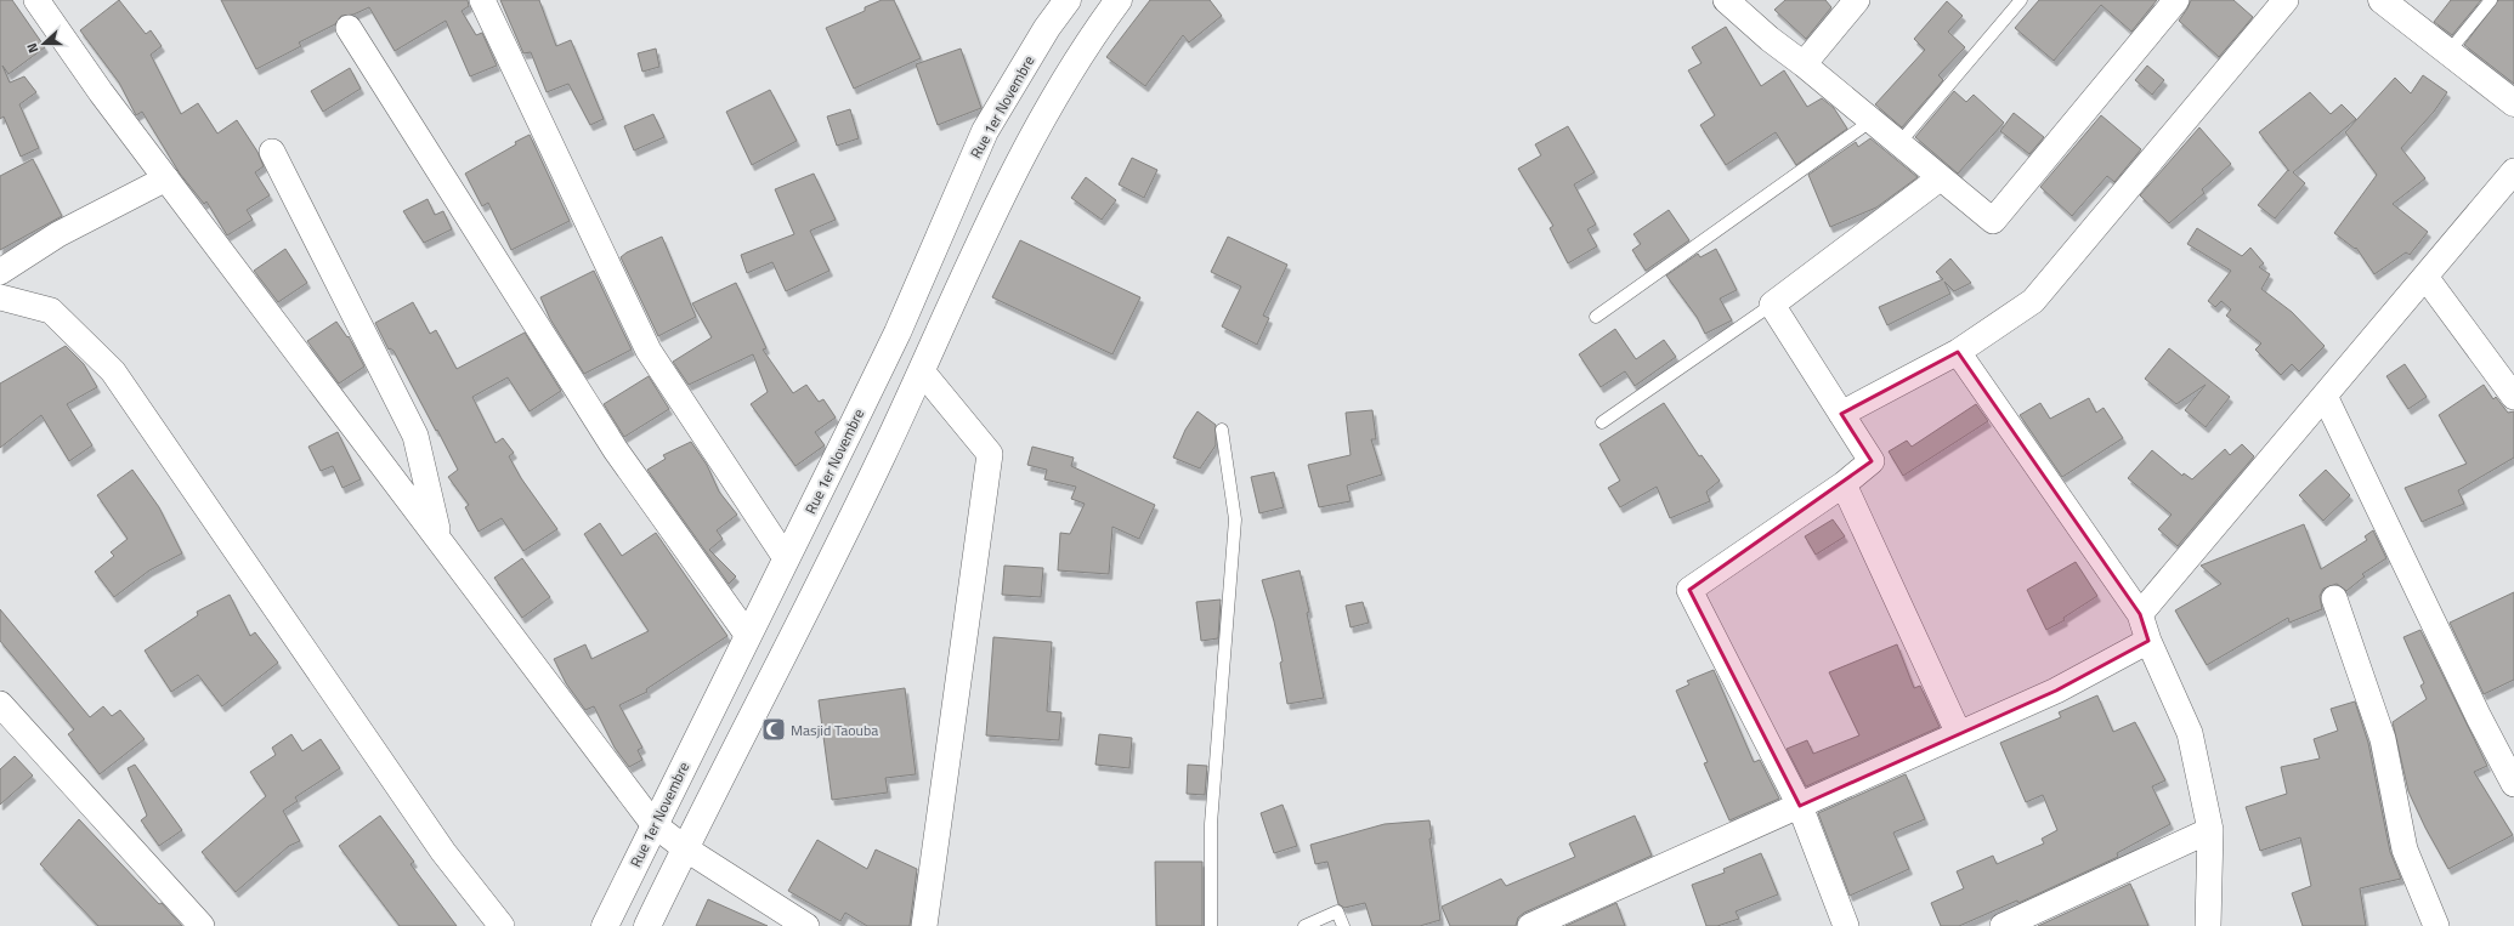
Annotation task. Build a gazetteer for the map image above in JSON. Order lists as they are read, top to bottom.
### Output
{
  "streets": {
    "main road": ["Rue 1er Novembre"]
  },
  "places": {
    "mosque": ["Masjid Taouba"]
  },
  "north": "left"
}
